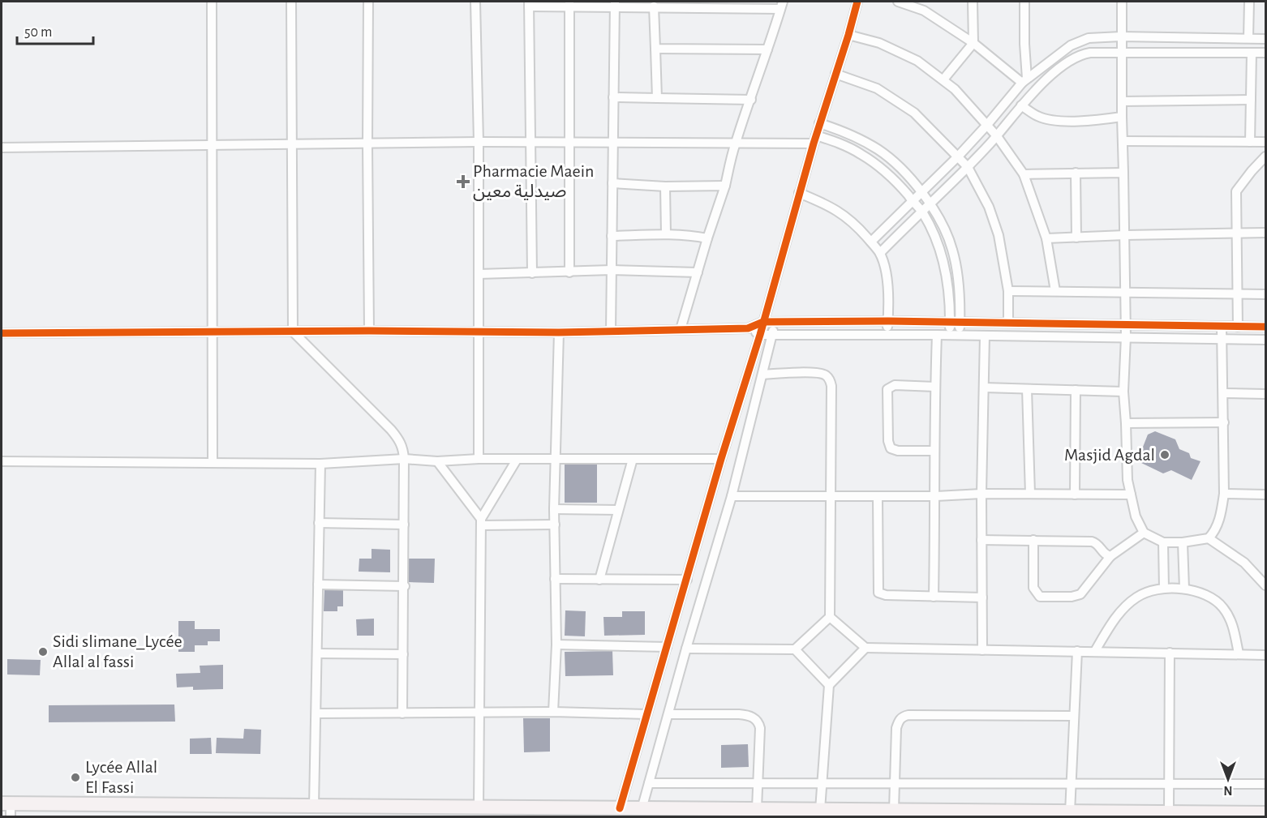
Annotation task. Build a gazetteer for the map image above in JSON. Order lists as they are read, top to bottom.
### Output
{
  "places": {
    "health": ["Pharmacie Maein صيدلية معين"],
    "other": ["Masjid Agdal", "Sidi slimane_Lycée Allal al fassi", "Lycée Allal El Fassi"]
  },
  "scale_bar": "50 m",
  "north": "bottom"
}
